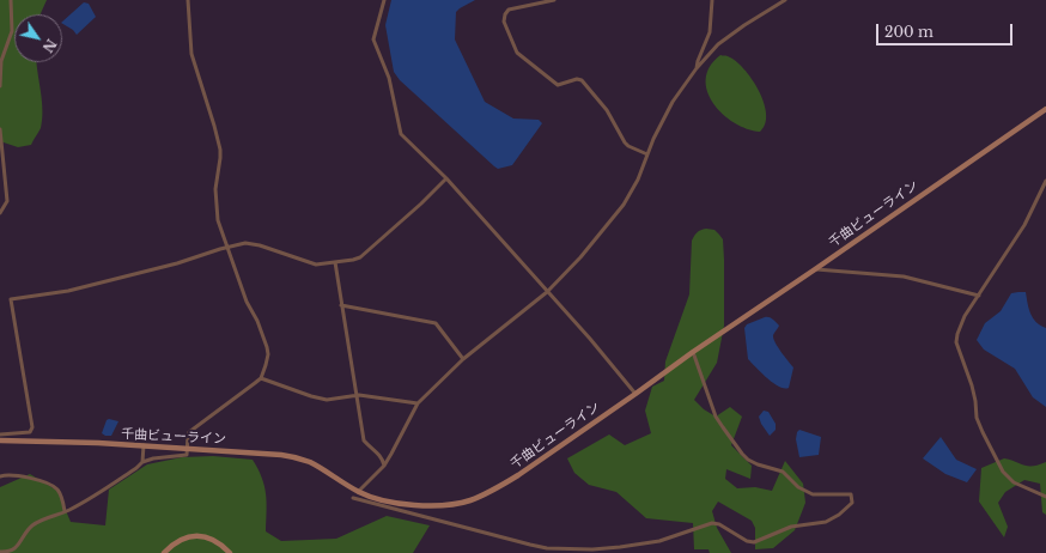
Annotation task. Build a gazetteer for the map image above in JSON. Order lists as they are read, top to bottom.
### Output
{
  "streets": {
    "street": ["千曲ビューライン"]
  },
  "scale_bar": "200 m",
  "north": "bottom right"
}
